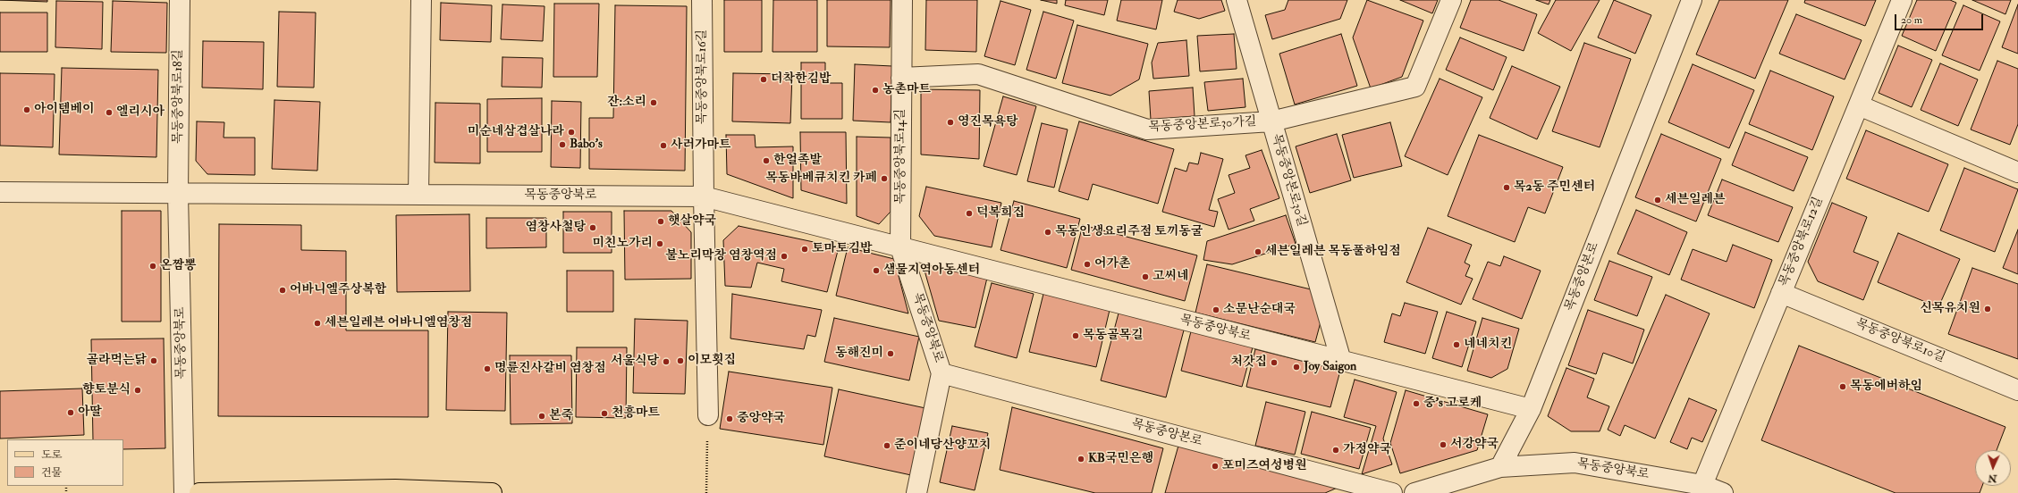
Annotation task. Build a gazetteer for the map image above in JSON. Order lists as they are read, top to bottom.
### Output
{
  "streets": {
    "street": [
      "목동중앙북로16길",
      "목동중앙북로18길",
      "목동중앙본로30가길",
      "목동중앙북로14길",
      "목동중앙본로30길",
      "목동중앙북로",
      "목동중앙북로12길",
      "목동중앙본로",
      "목동중앙북로10길"
    ]
  },
  "crossings": [
    ["목동중앙북로16길", "목동중앙북로"],
    ["목동중앙북로18길", "목동중앙북로"],
    ["목동중앙본로30가길", "목동중앙북로14길"],
    ["목동중앙본로30가길", "목동중앙본로30길"],
    ["목동중앙북로14길", "목동중앙북로"],
    ["목동중앙본로30길", "목동중앙북로"],
    ["목동중앙북로", "목동중앙북로12길"],
    ["목동중앙북로", "목동중앙본로"],
    ["목동중앙북로12길", "목동중앙북로10길"]
  ],
  "places": [
    "더착한김밥",
    "농촌마트",
    "잔:소리",
    "아이템베이",
    "엘리시아",
    "영진목욕탕",
    "미순네삼겹살나라",
    "Babo's",
    "사러가마트",
    "한얼족발",
    "목동바베큐치킨 카페",
    "목2동 주민센터",
    "세븐일레븐",
    "덕복희집",
    "햇살약국",
    "염창사철탕",
    "목동인생요리주점 토끼동굴",
    "미친노가리",
    "토마토김밥",
    "세븐일레븐 목동풀하임점",
    "불노리막창 염창역점",
    "어가촌",
    "온짬뽕",
    "샘물지역아동센터",
    "고씨네",
    "어바니엘주상복합",
    "신목유치원",
    "소문난순대국",
    "세븐일레븐 어바니엘염창점",
    "목동골목길",
    "네네치킨",
    "동해진미",
    "골라먹는닭",
    "이모횟집",
    "서울식당",
    "처갓집",
    "Joy Saigon",
    "명륜진사갈비 염창점",
    "목동에버하임",
    "향토분식",
    "중's 고로케",
    "아딸",
    "천흥마트",
    "본죽",
    "중앙약국",
    "서강약국",
    "준이네당산양꼬치",
    "가정약국",
    "KB국민은행",
    "포미즈여성병원"
  ],
  "legend": ["도로", "건물"],
  "scale_bar": "20 m",
  "north": "bottom"
}
